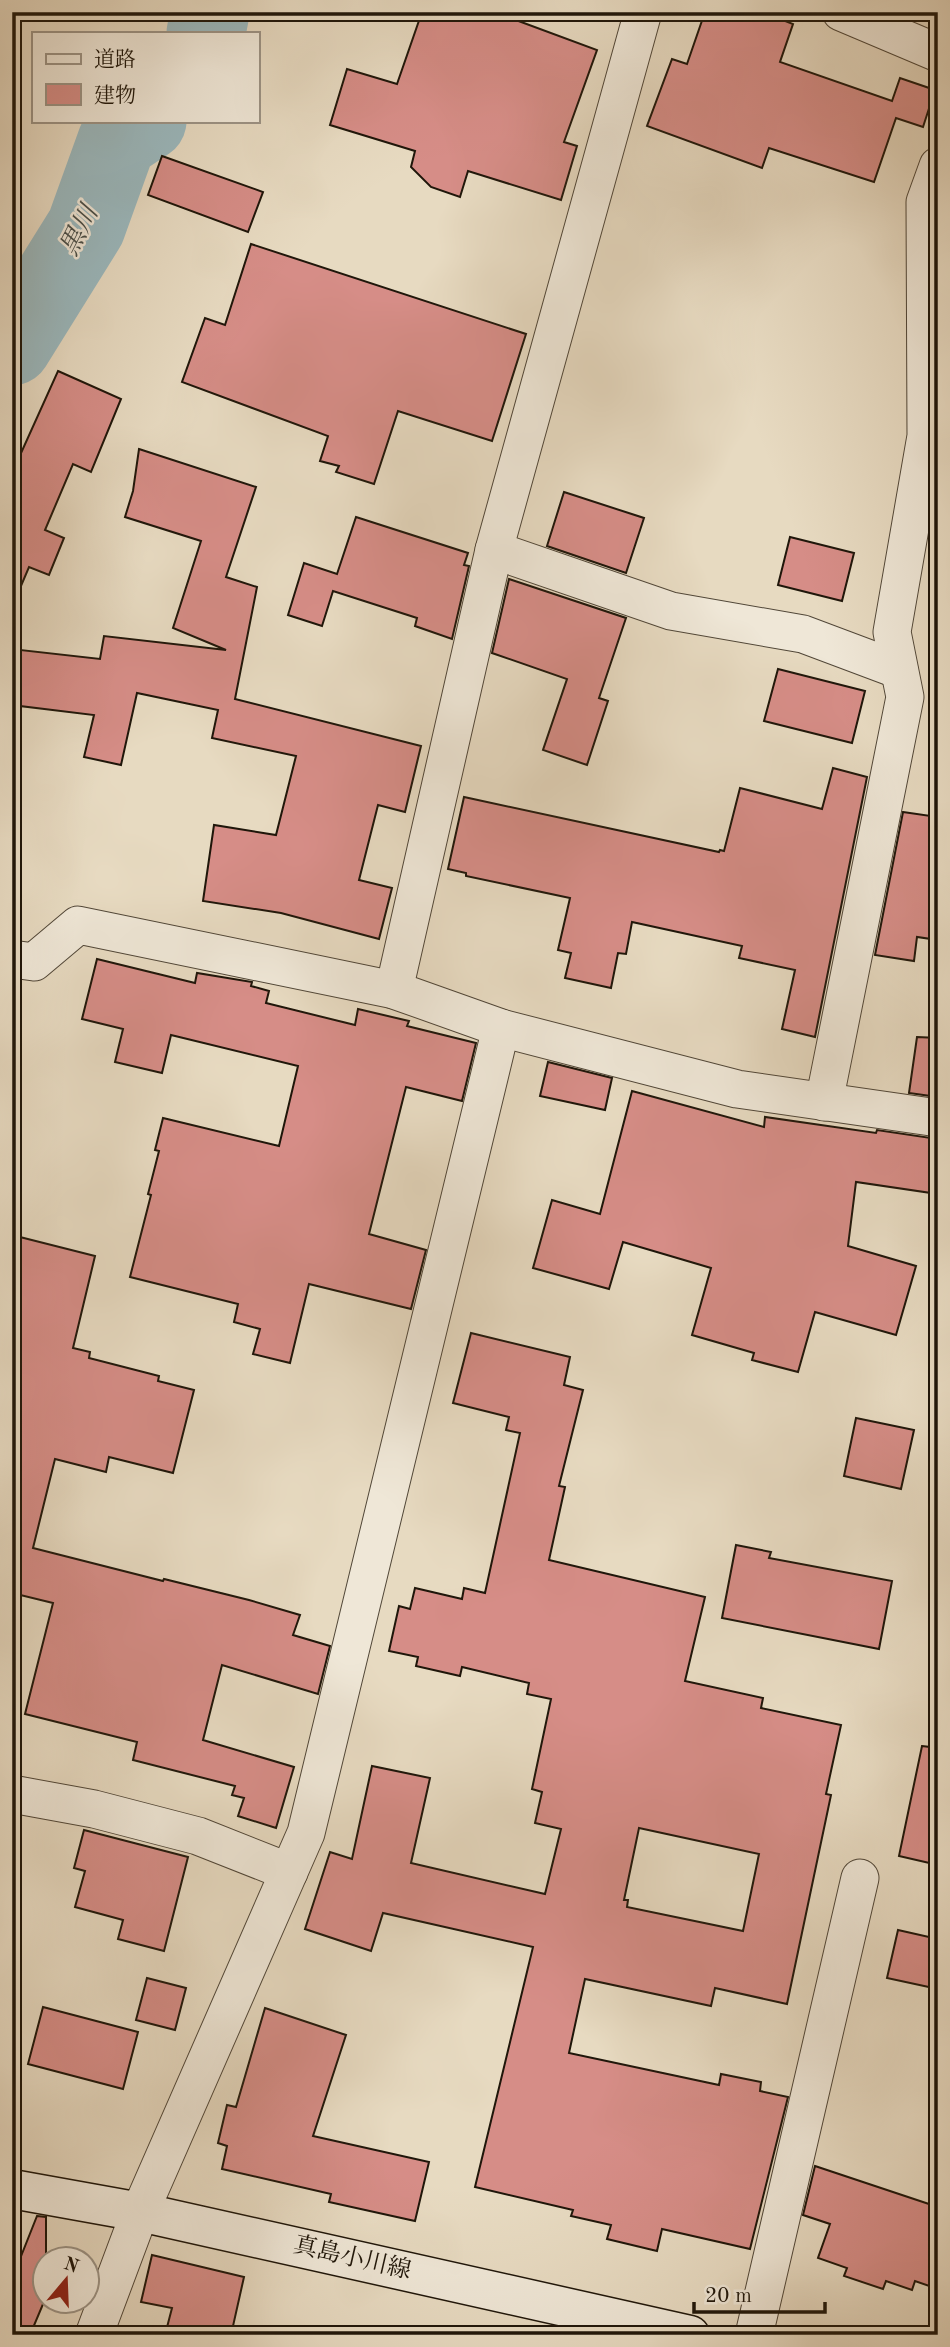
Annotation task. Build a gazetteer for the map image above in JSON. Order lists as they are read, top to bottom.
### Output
{
  "streets": {
    "street": ["真島小川線"]
  },
  "water": ["黒川"],
  "legend": ["道路", "建物"],
  "scale_bar": "20 m",
  "north": "top"
}
